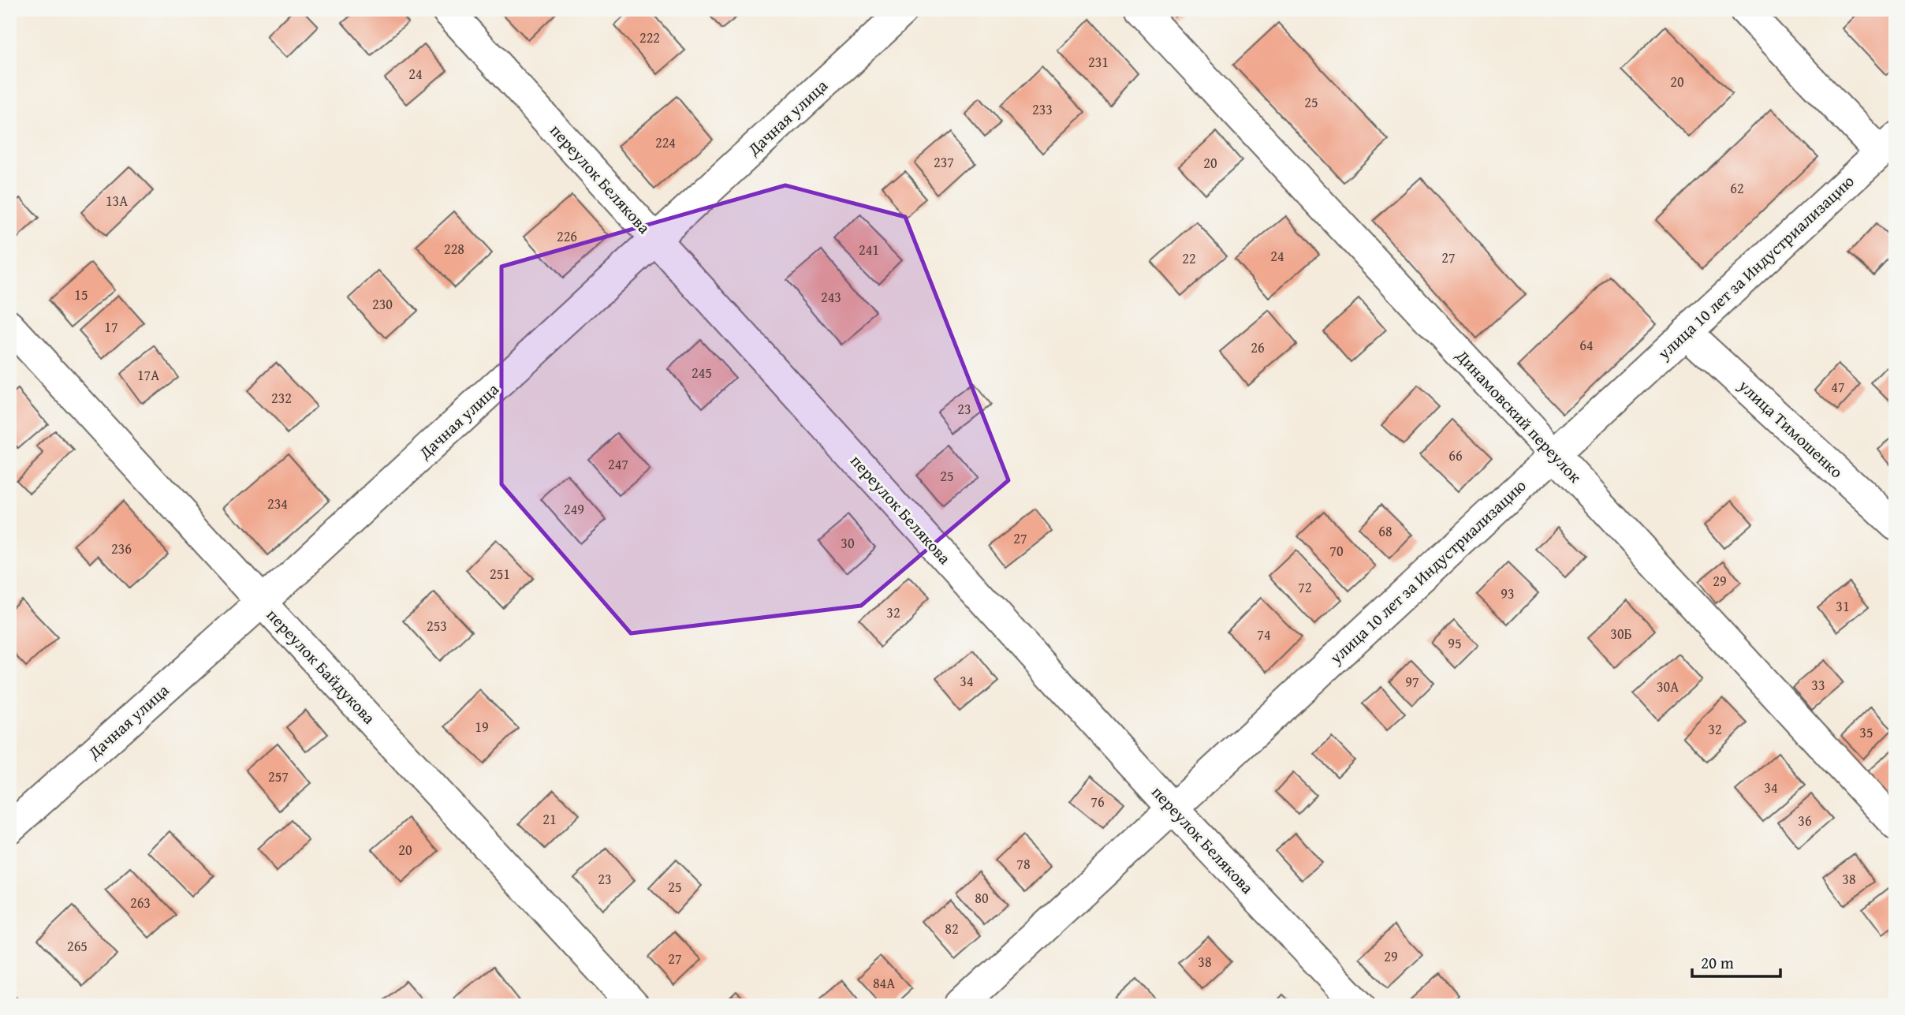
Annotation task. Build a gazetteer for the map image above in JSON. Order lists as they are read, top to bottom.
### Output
{
  "streets": {
    "street": [
      "Дачная улица",
      "переулок Белякова",
      "улица 10 лет за Индустриализацию",
      "Динамовский переулок",
      "улица Тимошенко",
      "переулок Байдукова"
    ]
  },
  "crossings": [
    ["Дачная улица", "переулок Белякова"],
    ["Дачная улица", "переулок Байдукова"],
    ["переулок Белякова", "улица 10 лет за Индустриализацию"],
    ["улица 10 лет за Индустриализацию", "Динамовский переулок"],
    ["улица 10 лет за Индустриализацию", "улица Тимошенко"]
  ],
  "house_numbers": [
    "222",
    "231",
    "24",
    "20",
    "25",
    "233",
    "224",
    "237",
    "20",
    "62",
    "13А",
    "226",
    "228",
    "241",
    "24",
    "27",
    "22",
    "15",
    "243",
    "230",
    "17",
    "64",
    "26",
    "245",
    "17А",
    "47",
    "232",
    "23",
    "66",
    "247",
    "25",
    "234",
    "249",
    "68",
    "27",
    "30",
    "236",
    "70",
    "251",
    "29",
    "72",
    "93",
    "31",
    "32",
    "253",
    "30Б",
    "74",
    "95",
    "34",
    "97",
    "33",
    "30А",
    "19",
    "32",
    "35",
    "257",
    "34",
    "76",
    "21",
    "36",
    "20",
    "78",
    "23",
    "38",
    "25",
    "80",
    "263",
    "82",
    "265",
    "29",
    "27",
    "38",
    "84А"
  ],
  "scale_bar": "20 m"
}
